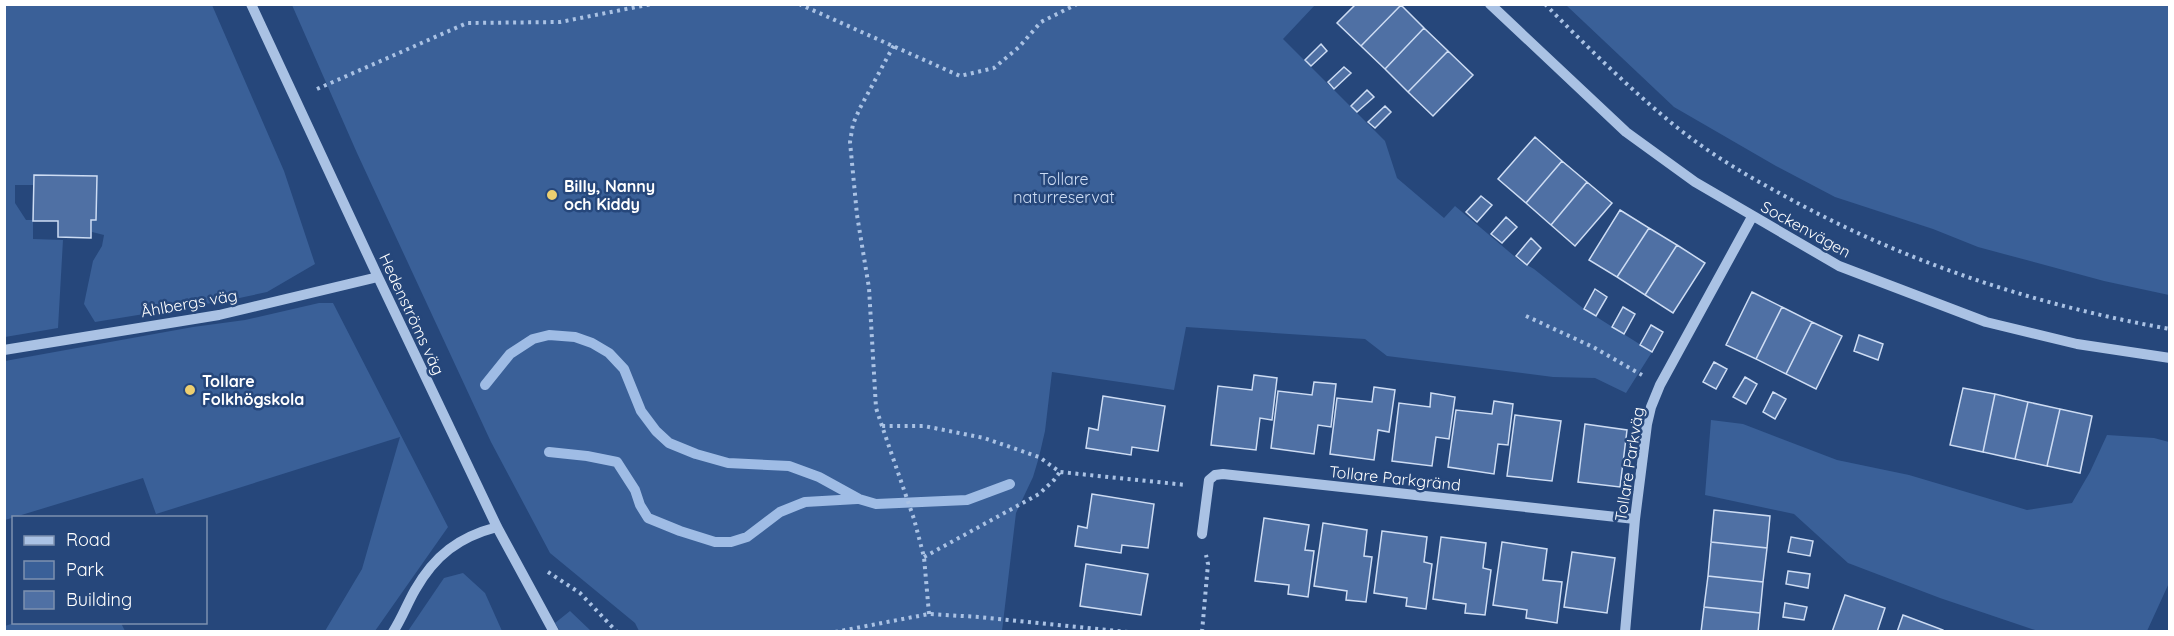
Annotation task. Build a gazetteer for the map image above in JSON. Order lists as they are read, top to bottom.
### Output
{
  "streets": {
    "street": [
      "Sockenvägen",
      "Åhlbergs väg",
      "Hedenströms väg",
      "Tollare Parkväg",
      "Tollare Parkgränd"
    ]
  },
  "crossings": [
    ["Sockenvägen", "Tollare Parkväg"],
    ["Åhlbergs väg", "Hedenströms väg"],
    ["Tollare Parkväg", "Tollare Parkgränd"]
  ],
  "parks": ["Tollare naturreservat"],
  "places": ["Billy, Nanny och Kiddy", "Tollare Folkhögskola"],
  "legend": ["Road", "Park", "Building"]
}
